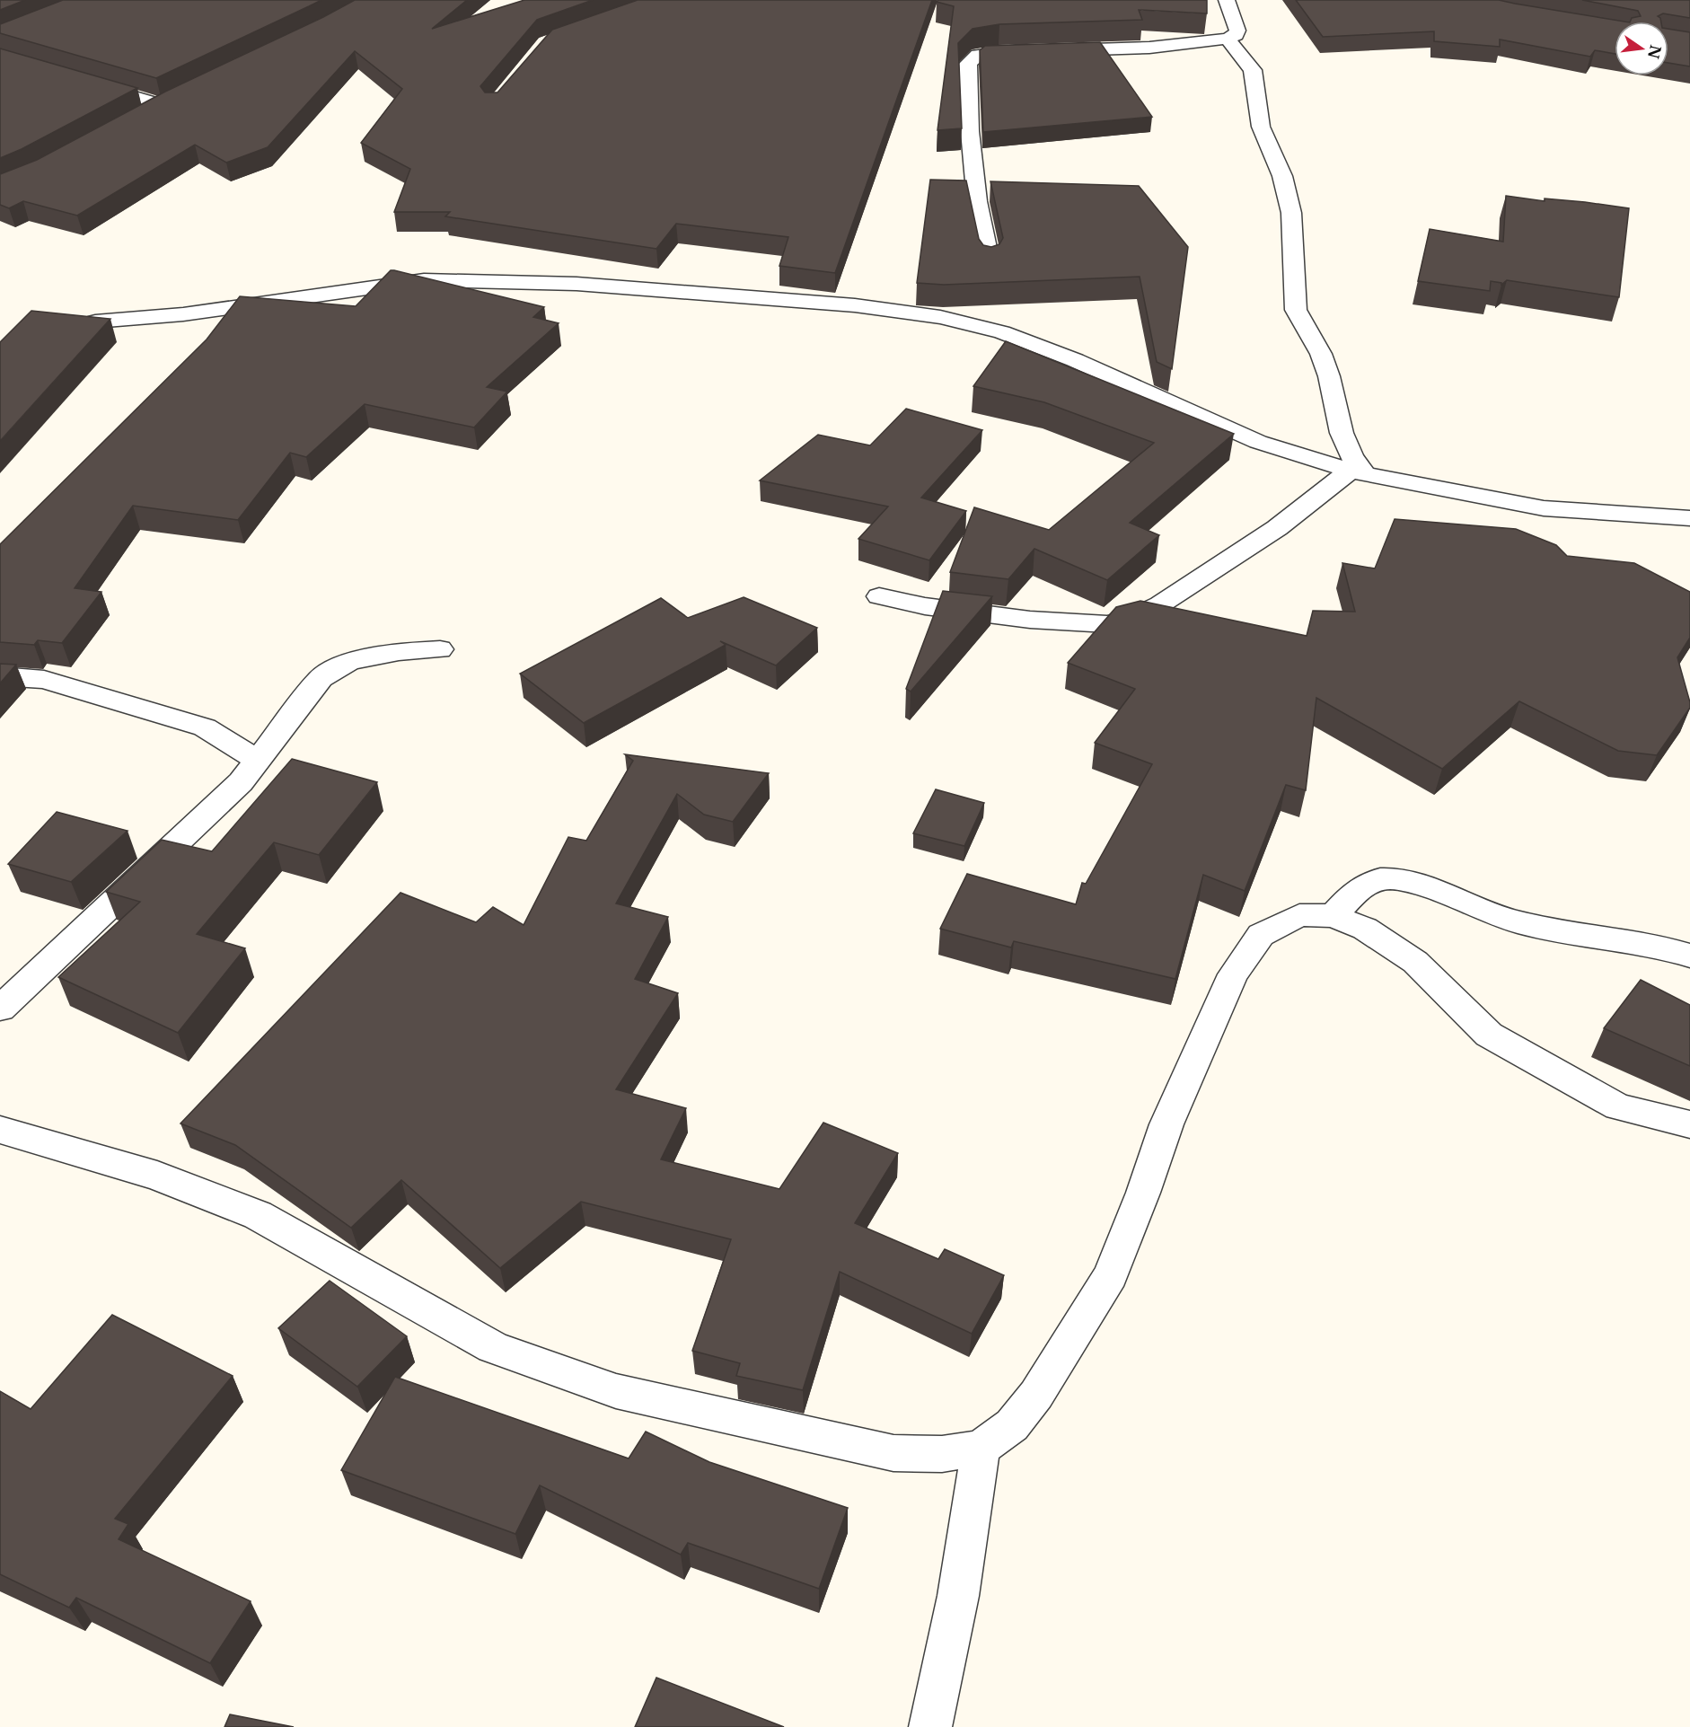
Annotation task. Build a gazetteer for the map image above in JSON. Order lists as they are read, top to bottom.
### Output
{
  "north": "right"
}
